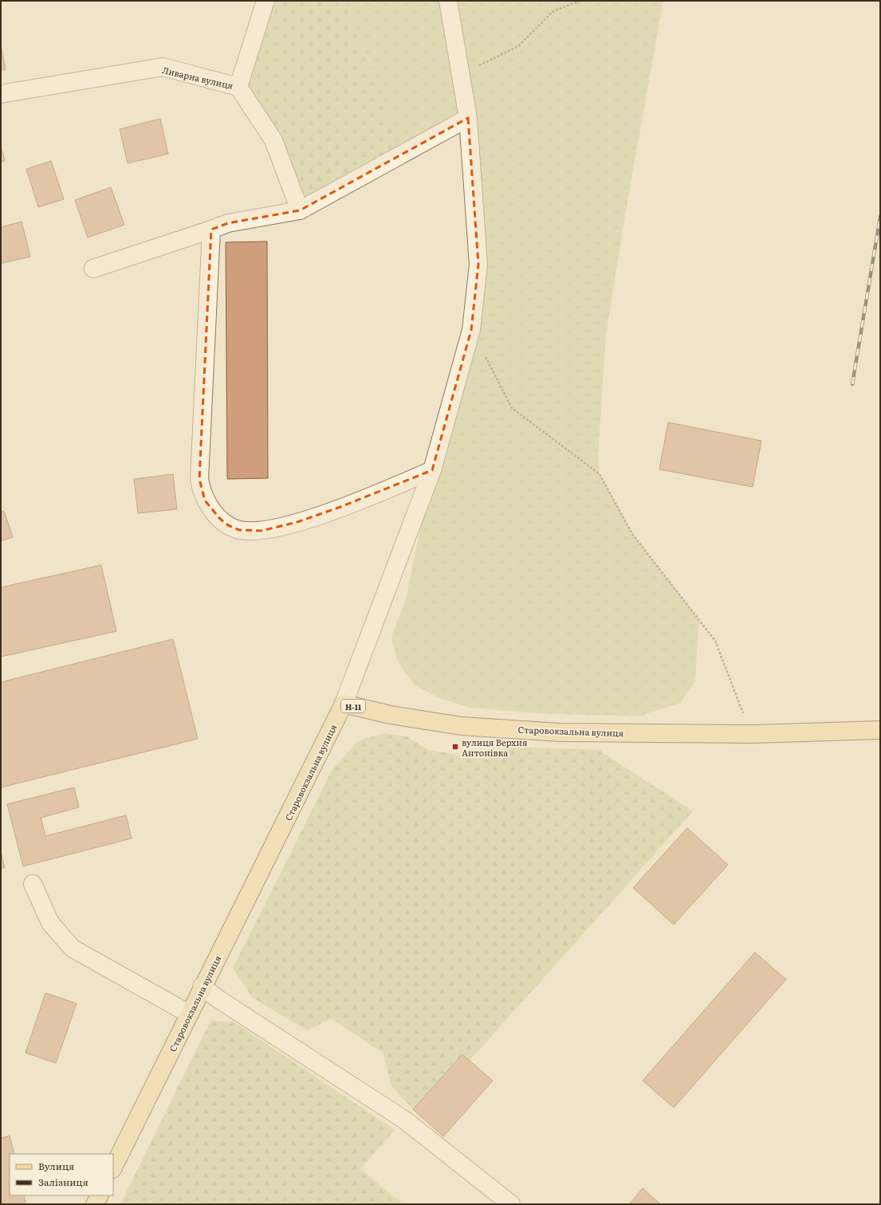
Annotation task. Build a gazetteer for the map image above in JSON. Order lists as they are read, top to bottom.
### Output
{
  "streets": {
    "main road": ["Н-11", "Старовокзальна вулиця"],
    "street": ["Ливарна вулиця"]
  },
  "places": {
    "transit": ["вулиця Верхня Антонівка"]
  },
  "legend": ["Вулиця", "Залізниця"]
}
